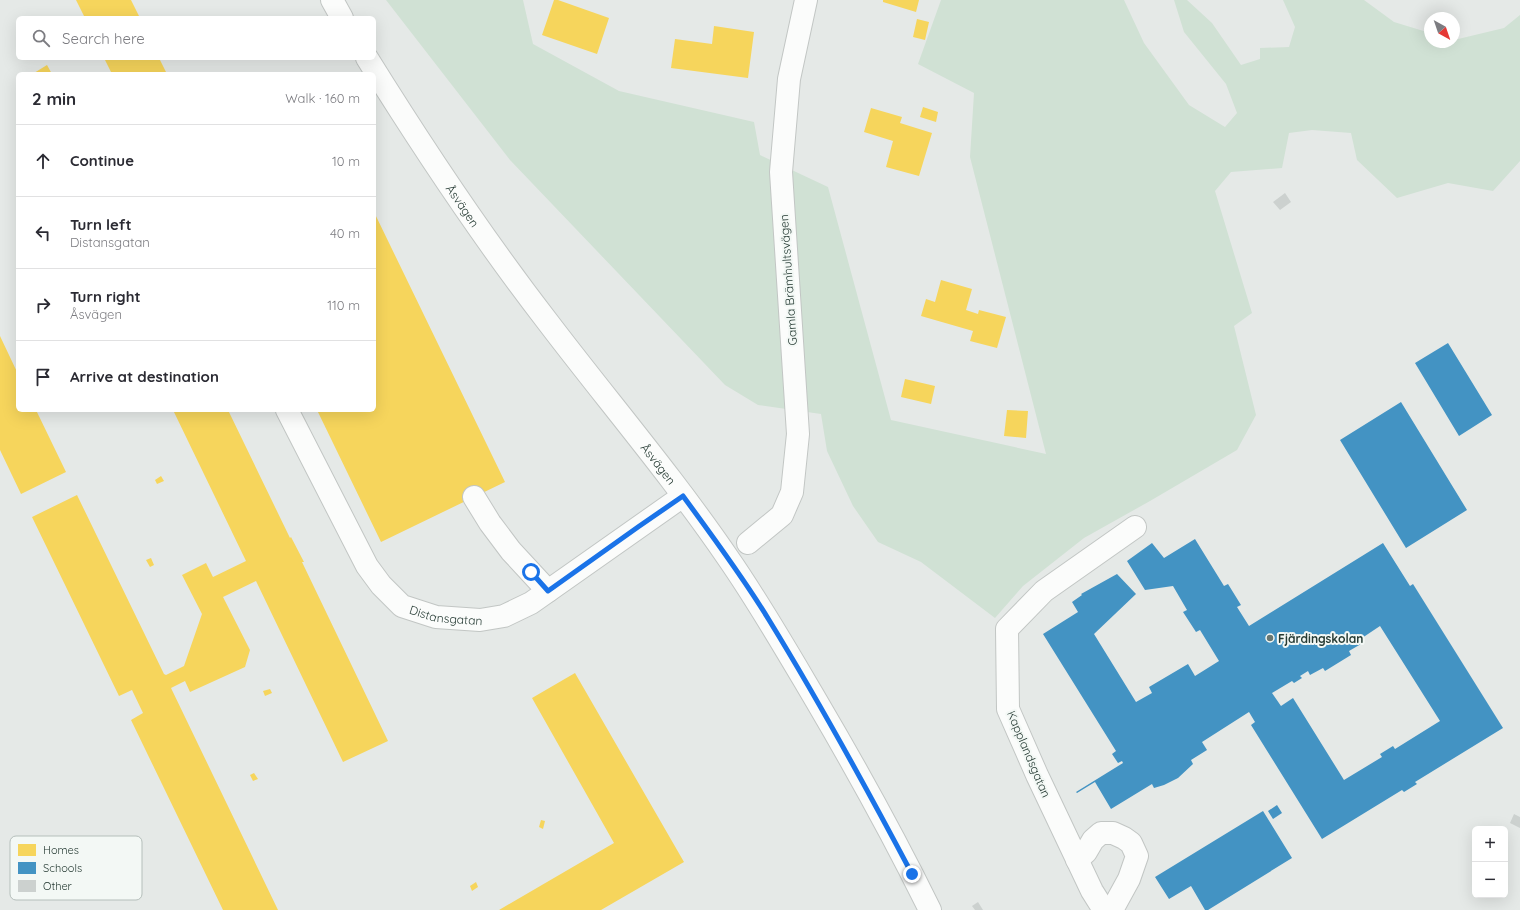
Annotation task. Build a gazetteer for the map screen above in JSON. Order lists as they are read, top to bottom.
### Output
{
  "streets": {
    "street": [
      "Åsvägen",
      "Gamla Brämhultsvägen",
      "Distansgatan",
      "Kapplandsgatan"
    ]
  },
  "crossings": [
    ["Åsvägen", "Distansgatan"]
  ],
  "places": ["Fjärdingskolan"],
  "legend": ["Homes", "Schools", "Other"],
  "north": "bottom right",
  "page": {
    "search": "Search here",
    "heading": ["2 min", "Walk · 160 m"],
    "list": [
      ["Continue", "10 m"],
      ["Turn left", "Distansgatan", "40 m"],
      ["Turn right", "Åsvägen", "110 m"],
      "Arrive at destination"
    ],
    "map_buttons": ["+", "−"]
  }
}
